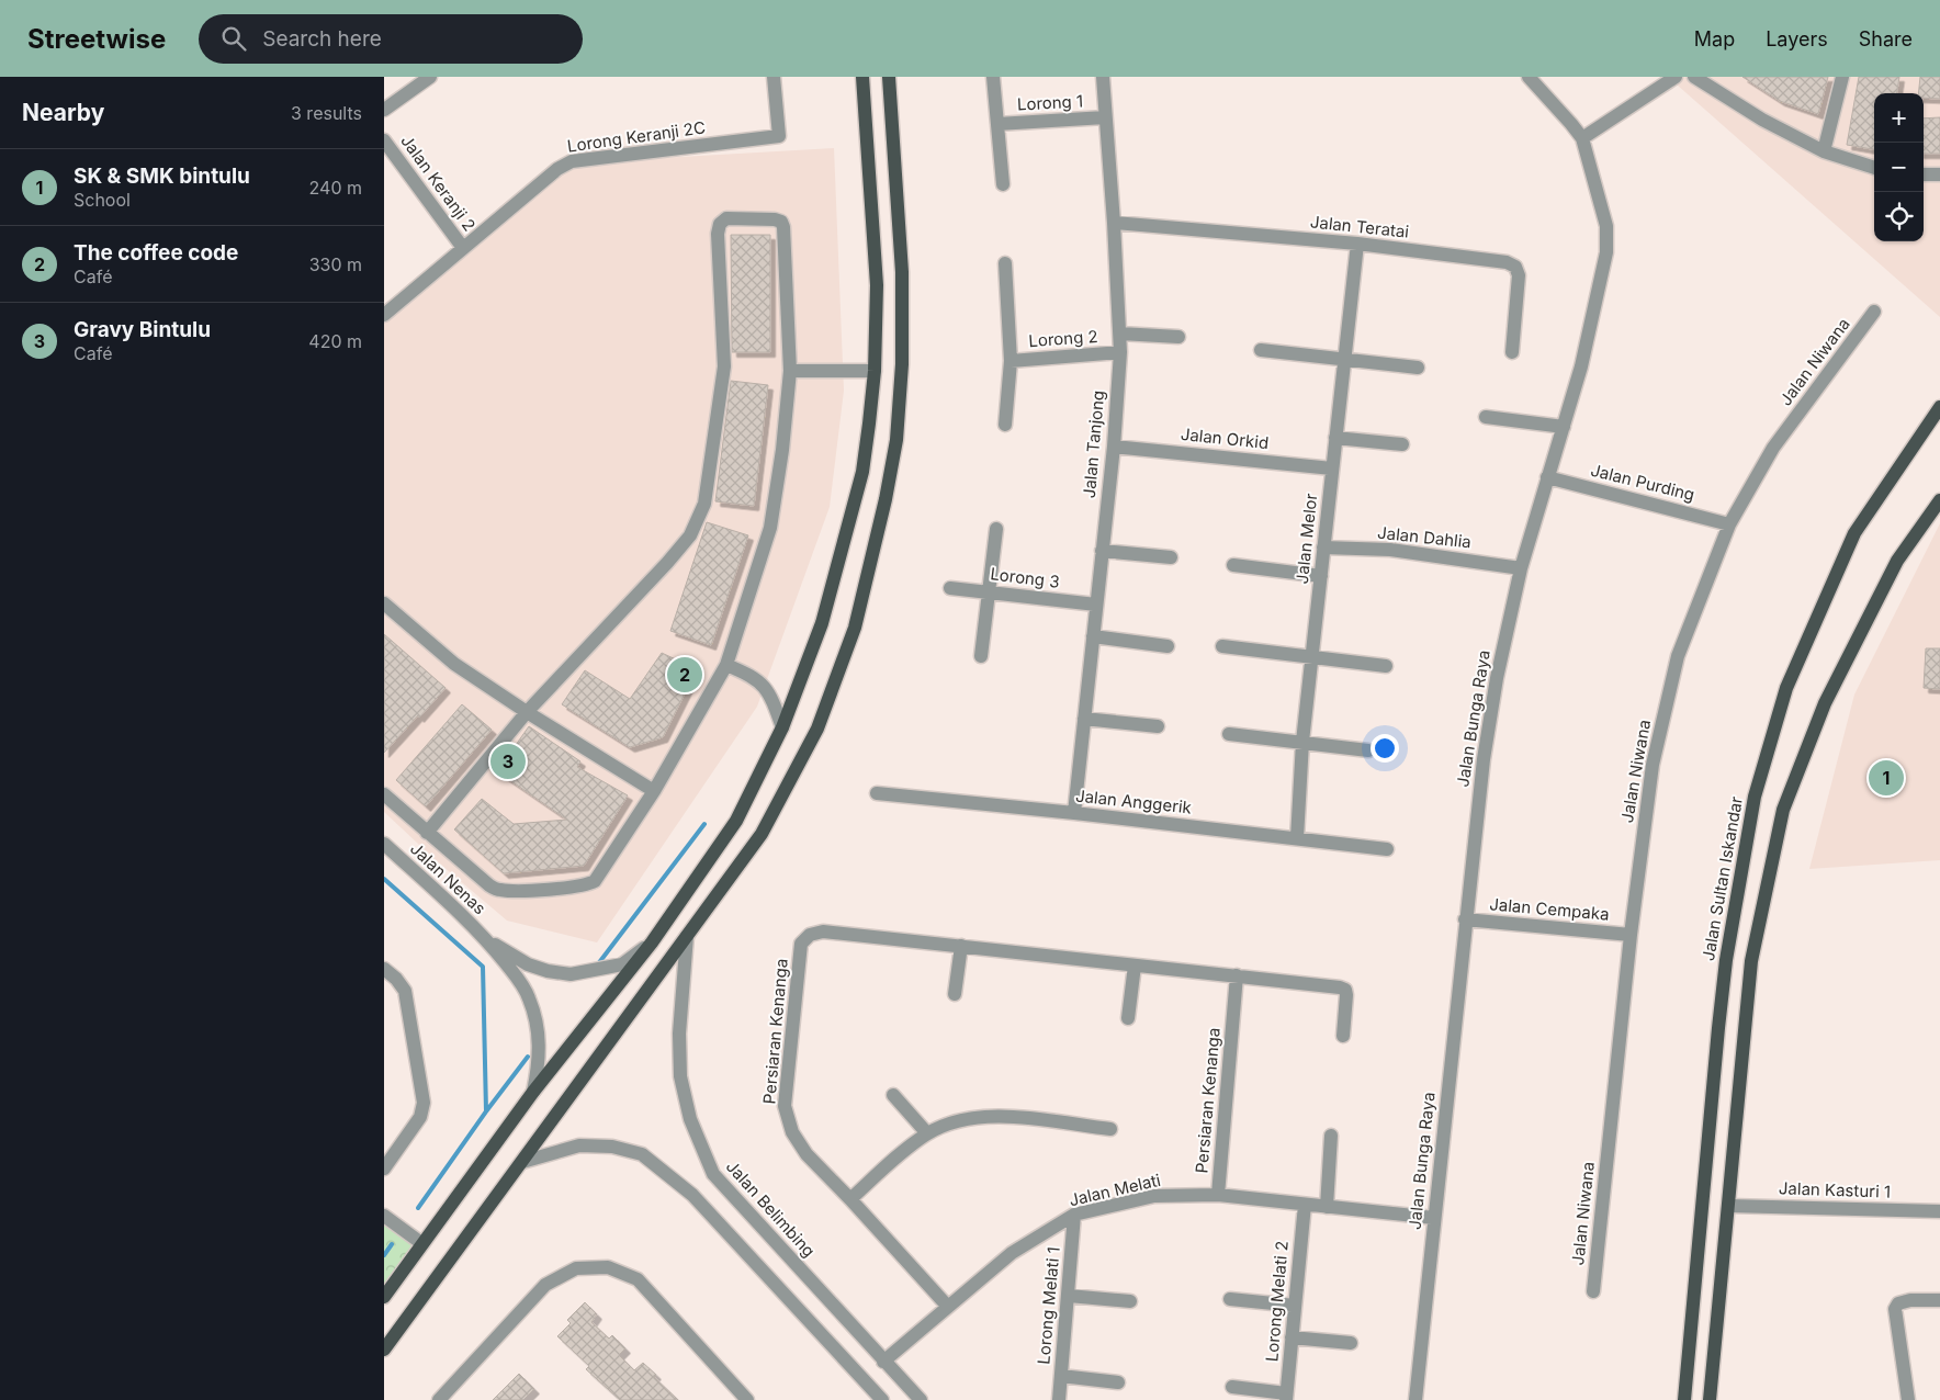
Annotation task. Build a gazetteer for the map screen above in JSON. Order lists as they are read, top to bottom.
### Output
{
  "streets": {
    "main road": ["Jalan Sultan Iskandar"],
    "street": [
      "Lorong 1",
      "Lorong Keranji 2C",
      "Jalan Keranji 2",
      "Jalan Teratai",
      "Lorong 2",
      "Jalan Niwana",
      "Jalan Orkid",
      "Jalan Tanjong",
      "Jalan Purding",
      "Jalan Dahlia",
      "Jalan Melor",
      "Lorong 3",
      "Jalan Bunga Raya",
      "Jalan Anggerik",
      "Jalan Nenas",
      "Jalan Cempaka",
      "Persiaran Kenanga",
      "Jalan Melati",
      "Jalan Kasturi 1",
      "Jalan Belimbing",
      "Lorong Melati 2",
      "Lorong Melati 1"
    ]
  },
  "crossings": [
    ["Lorong 1", "Jalan Tanjong"],
    ["Lorong Keranji 2C", "Jalan Keranji 2"],
    ["Jalan Teratai", "Jalan Tanjong"],
    ["Jalan Teratai", "Jalan Melor"],
    ["Lorong 2", "Jalan Tanjong"],
    ["Jalan Niwana", "Jalan Purding"],
    ["Jalan Niwana", "Jalan Cempaka"],
    ["Jalan Orkid", "Jalan Tanjong"],
    ["Jalan Orkid", "Jalan Melor"],
    ["Jalan Tanjong", "Lorong 3"],
    ["Jalan Tanjong", "Jalan Anggerik"],
    ["Jalan Purding", "Jalan Bunga Raya"],
    ["Jalan Dahlia", "Jalan Melor"],
    ["Jalan Dahlia", "Jalan Bunga Raya"],
    ["Jalan Melor", "Jalan Anggerik"],
    ["Jalan Bunga Raya", "Jalan Cempaka"],
    ["Jalan Bunga Raya", "Jalan Melati"],
    ["Persiaran Kenanga", "Jalan Melati"],
    ["Jalan Melati", "Jalan Belimbing"],
    ["Jalan Melati", "Lorong Melati 2"],
    ["Jalan Melati", "Lorong Melati 1"]
  ],
  "page": {
    "header": "Streetwise",
    "search": "Search here",
    "nav": ["Map", "Layers", "Share"],
    "heading": ["Nearby", "3 results"],
    "map_buttons": ["+", "−"],
    "list": [
      {
        "mark": "1",
        "name": "SK & SMK bintulu",
        "note": "School",
        "value": "240 m"
      },
      {
        "mark": "2",
        "name": "The coffee code",
        "note": "Café",
        "value": "330 m"
      },
      {
        "mark": "3",
        "name": "Gravy Bintulu",
        "note": "Café",
        "value": "420 m"
      }
    ],
    "pins": ["2", "3", "1"]
  }
}
